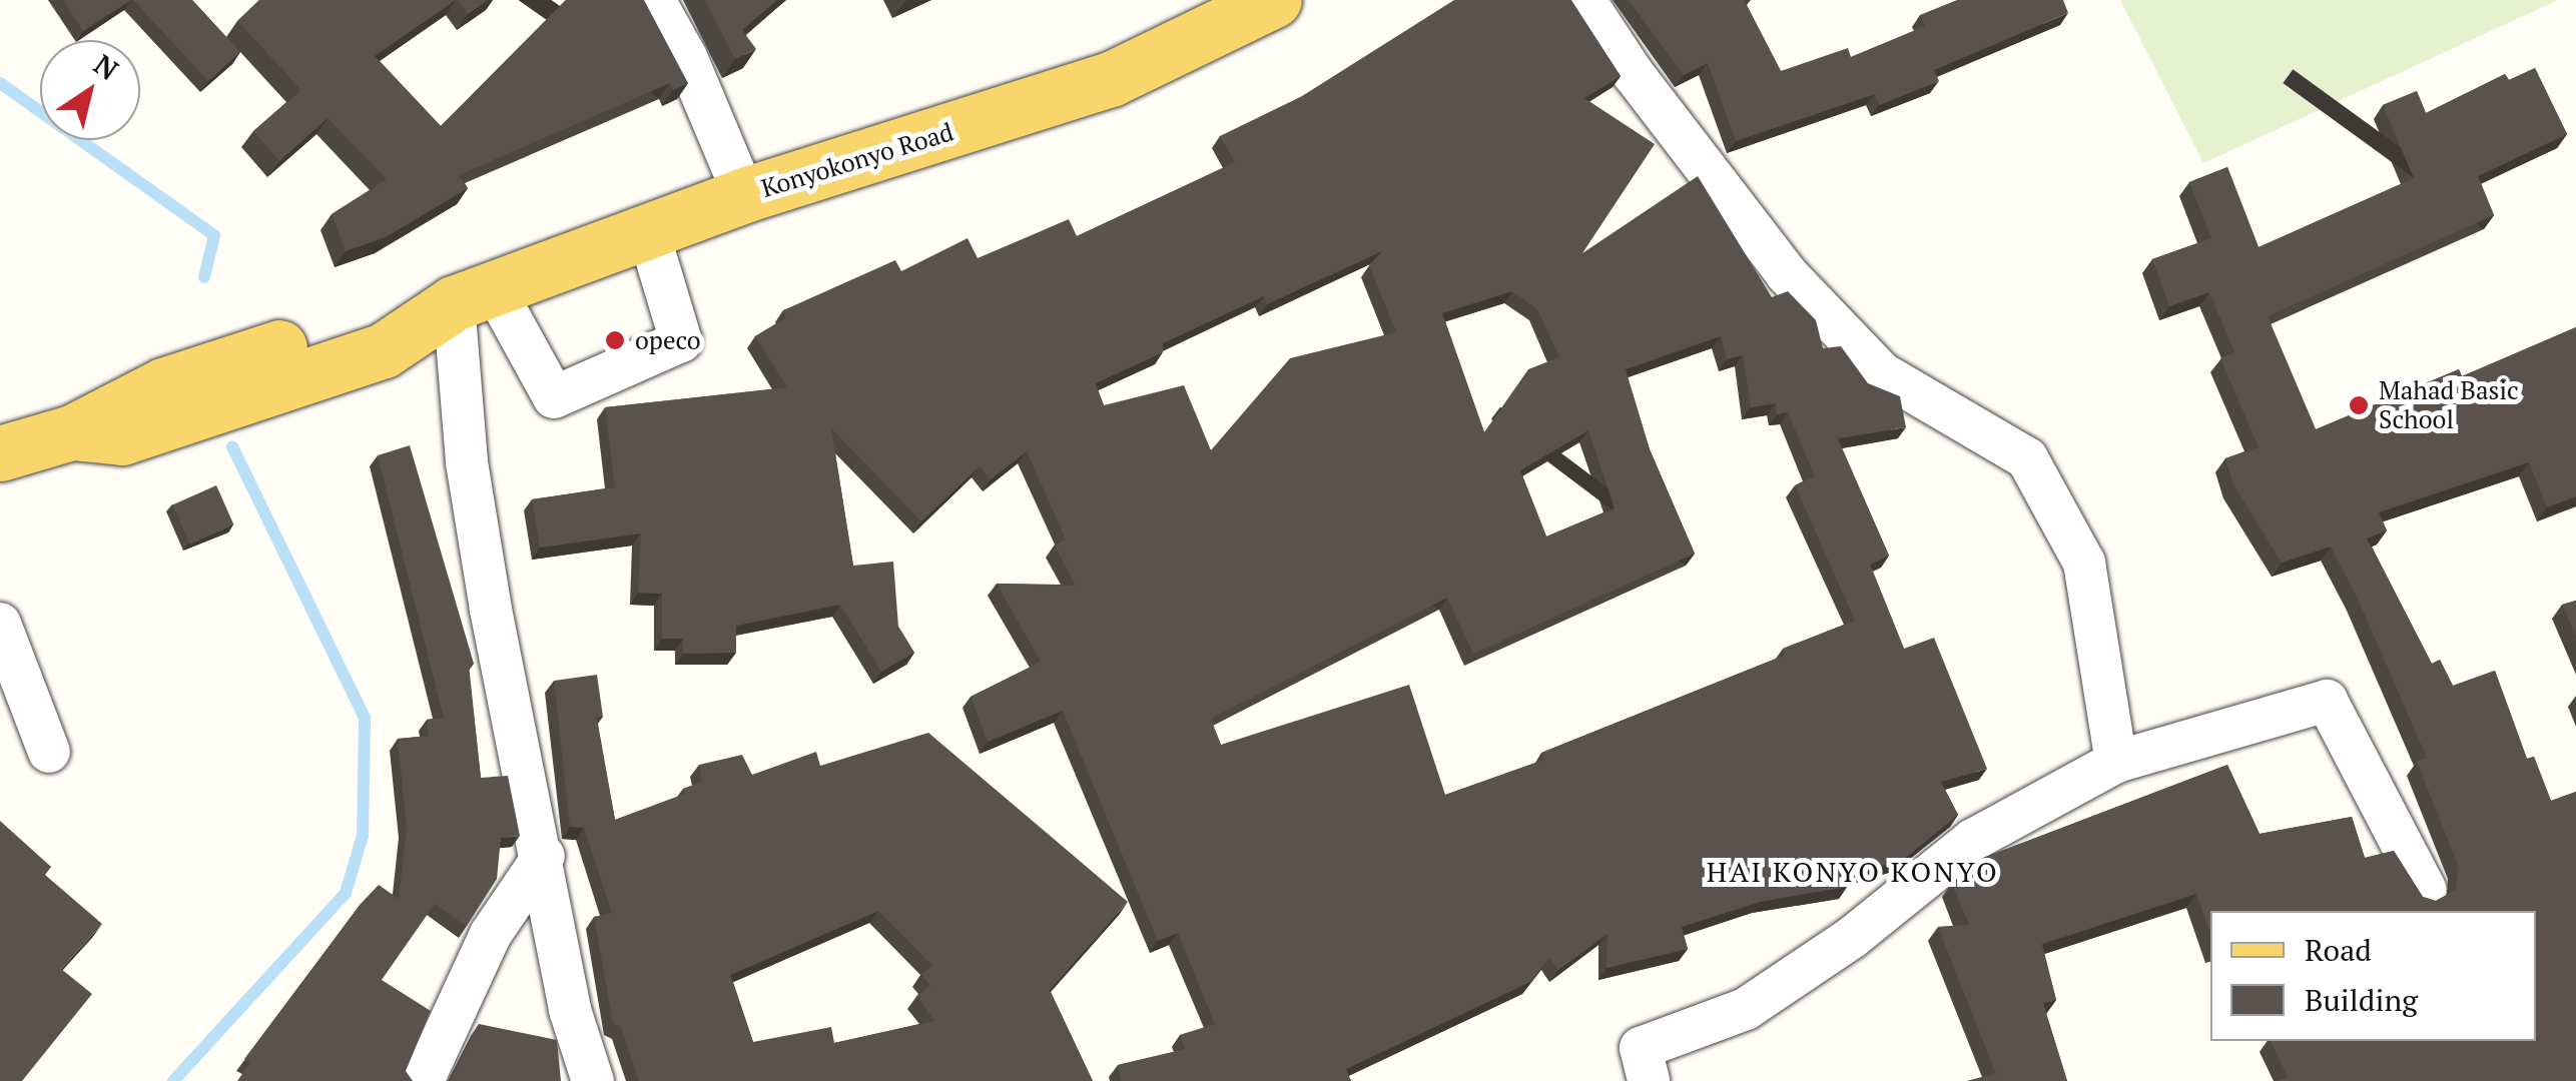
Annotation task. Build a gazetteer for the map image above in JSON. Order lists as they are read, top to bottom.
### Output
{
  "streets": {
    "main road": ["Konyokonyo Road"]
  },
  "districts": ["HAI KONYO KONYO"],
  "places": ["opeco", "Mahad Basic School"],
  "legend": ["Road", "Building"],
  "north": "top right"
}
